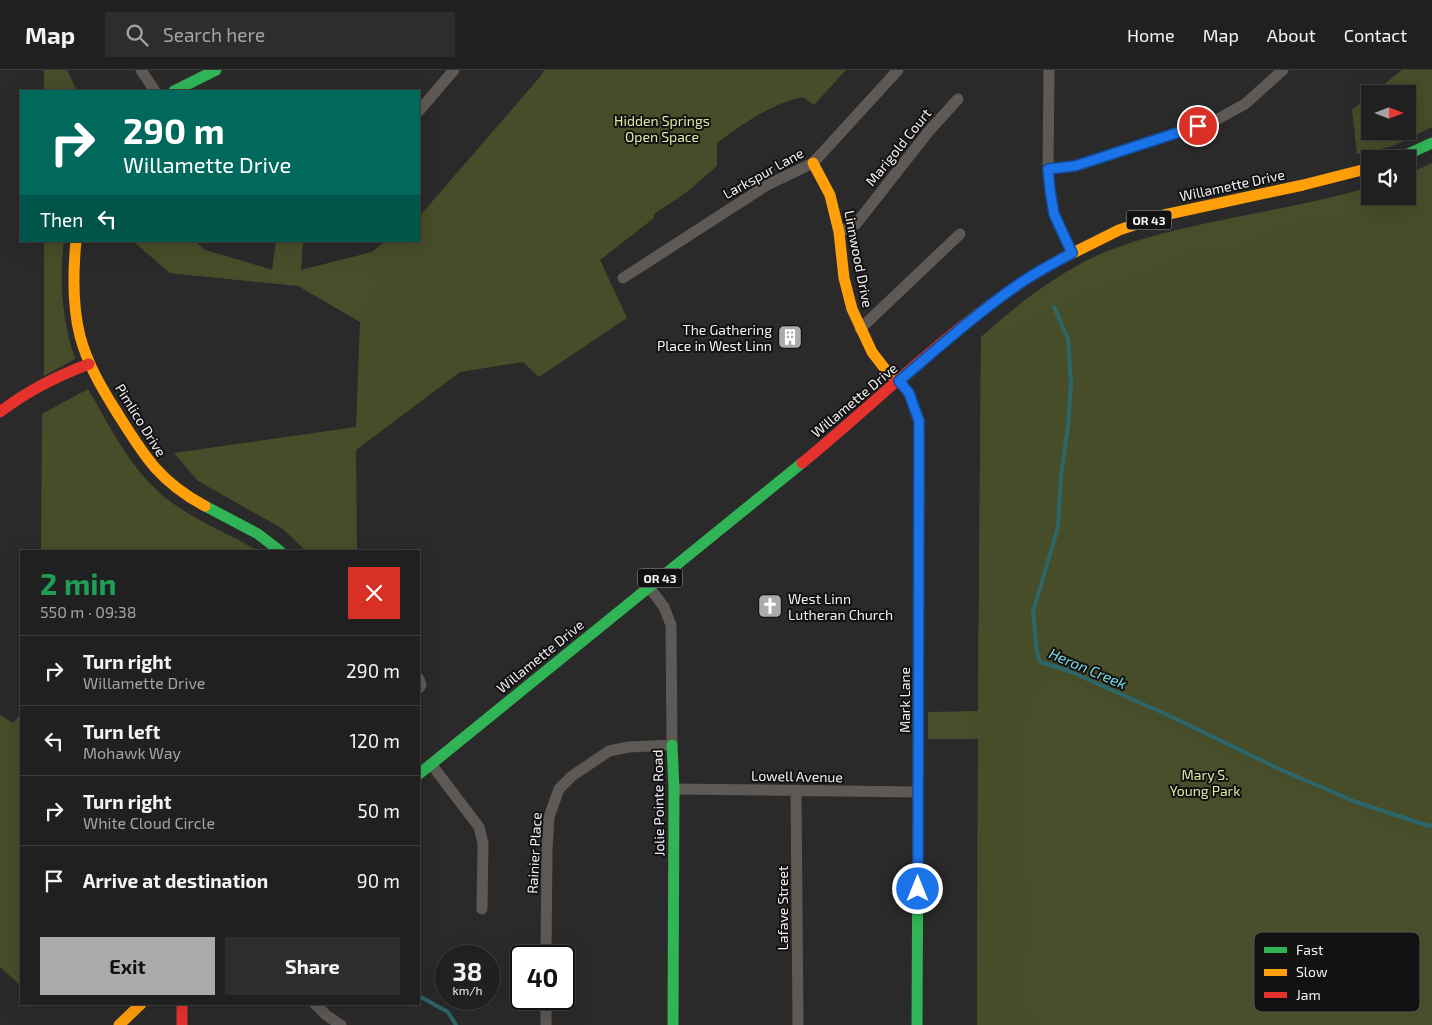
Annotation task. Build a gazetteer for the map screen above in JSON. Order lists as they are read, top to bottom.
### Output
{
  "streets": {
    "street": [
      "Marigold Court",
      "Larkspur Lane",
      "Willamette Drive",
      "OR 43",
      "Linnwood Drive",
      "Pimlico Drive",
      "Mark Lane",
      "Lowell Avenue",
      "Jolie Pointe Road",
      "Rainier Place",
      "Lafave Street"
    ]
  },
  "crossings": [
    ["Marigold Court", "Linnwood Drive"],
    ["Larkspur Lane", "Linnwood Drive"],
    ["Willamette Drive", "Linnwood Drive"],
    ["Willamette Drive", "Mark Lane"],
    ["Willamette Drive", "Jolie Pointe Road"],
    ["Linnwood Drive", "Mark Lane"],
    ["Mark Lane", "Lowell Avenue"],
    ["Lowell Avenue", "Jolie Pointe Road"],
    ["Lowell Avenue", "Lafave Street"],
    ["Jolie Pointe Road", "Rainier Place"]
  ],
  "water": ["Heron Creek"],
  "parks": ["Hidden Springs Open Space", "Mary S. Young Park"],
  "places": {
    "building": ["The Gathering Place in West Linn"],
    "church": ["West Linn Lutheran Church"]
  },
  "legend": ["Fast", "Slow", "Jam"],
  "north": "right",
  "page": {
    "header": "Map",
    "search": "Search here",
    "nav": [
      "Home",
      "Map",
      "About",
      "Contact"
    ],
    "turn": ["290 m", "Willamette Drive"],
    "then": "Then",
    "heading": ["2 min", "550 m · 09:38"],
    "list": [
      {
        "name": "Turn right",
        "note": "Willamette Drive",
        "value": "290 m"
      },
      {
        "name": "Turn left",
        "note": "Mohawk Way",
        "value": "120 m"
      },
      {
        "name": "Turn right",
        "note": "White Cloud Circle",
        "value": "50 m"
      },
      {
        "name": "Arrive at destination",
        "value": "90 m"
      }
    ],
    "buttons": ["Exit", "Share"],
    "speed": "38 km/h",
    "limit": "40"
  }
}
